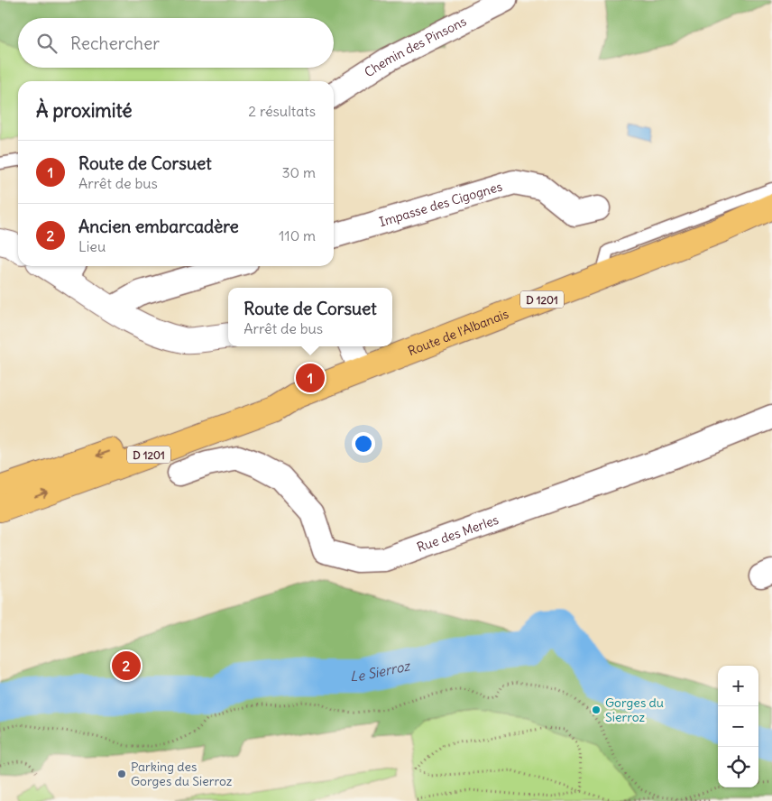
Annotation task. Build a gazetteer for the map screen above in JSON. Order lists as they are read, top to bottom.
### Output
{
  "streets": {
    "main road": ["D 1201", "Route de l'Albanais"],
    "street": ["Chemin des Pinsons", "Impasse des Cigognes", "Rue des Merles"]
  },
  "water": ["Le Sierroz"],
  "places": ["Gorges du Sierroz", "Parking des Gorges du Sierroz"],
  "page": {
    "search": "Rechercher",
    "heading": ["À proximité", "2 résultats"],
    "list": [
      {
        "mark": "1",
        "name": "Route de Corsuet",
        "note": "Arrêt de bus",
        "value": "30 m"
      },
      {
        "mark": "2",
        "name": "Ancien embarcadère",
        "note": "Lieu",
        "value": "110 m"
      }
    ],
    "popup": ["Route de Corsuet", "Arrêt de bus"],
    "pins": ["1", "2"],
    "map_buttons": ["+", "−"]
  }
}
